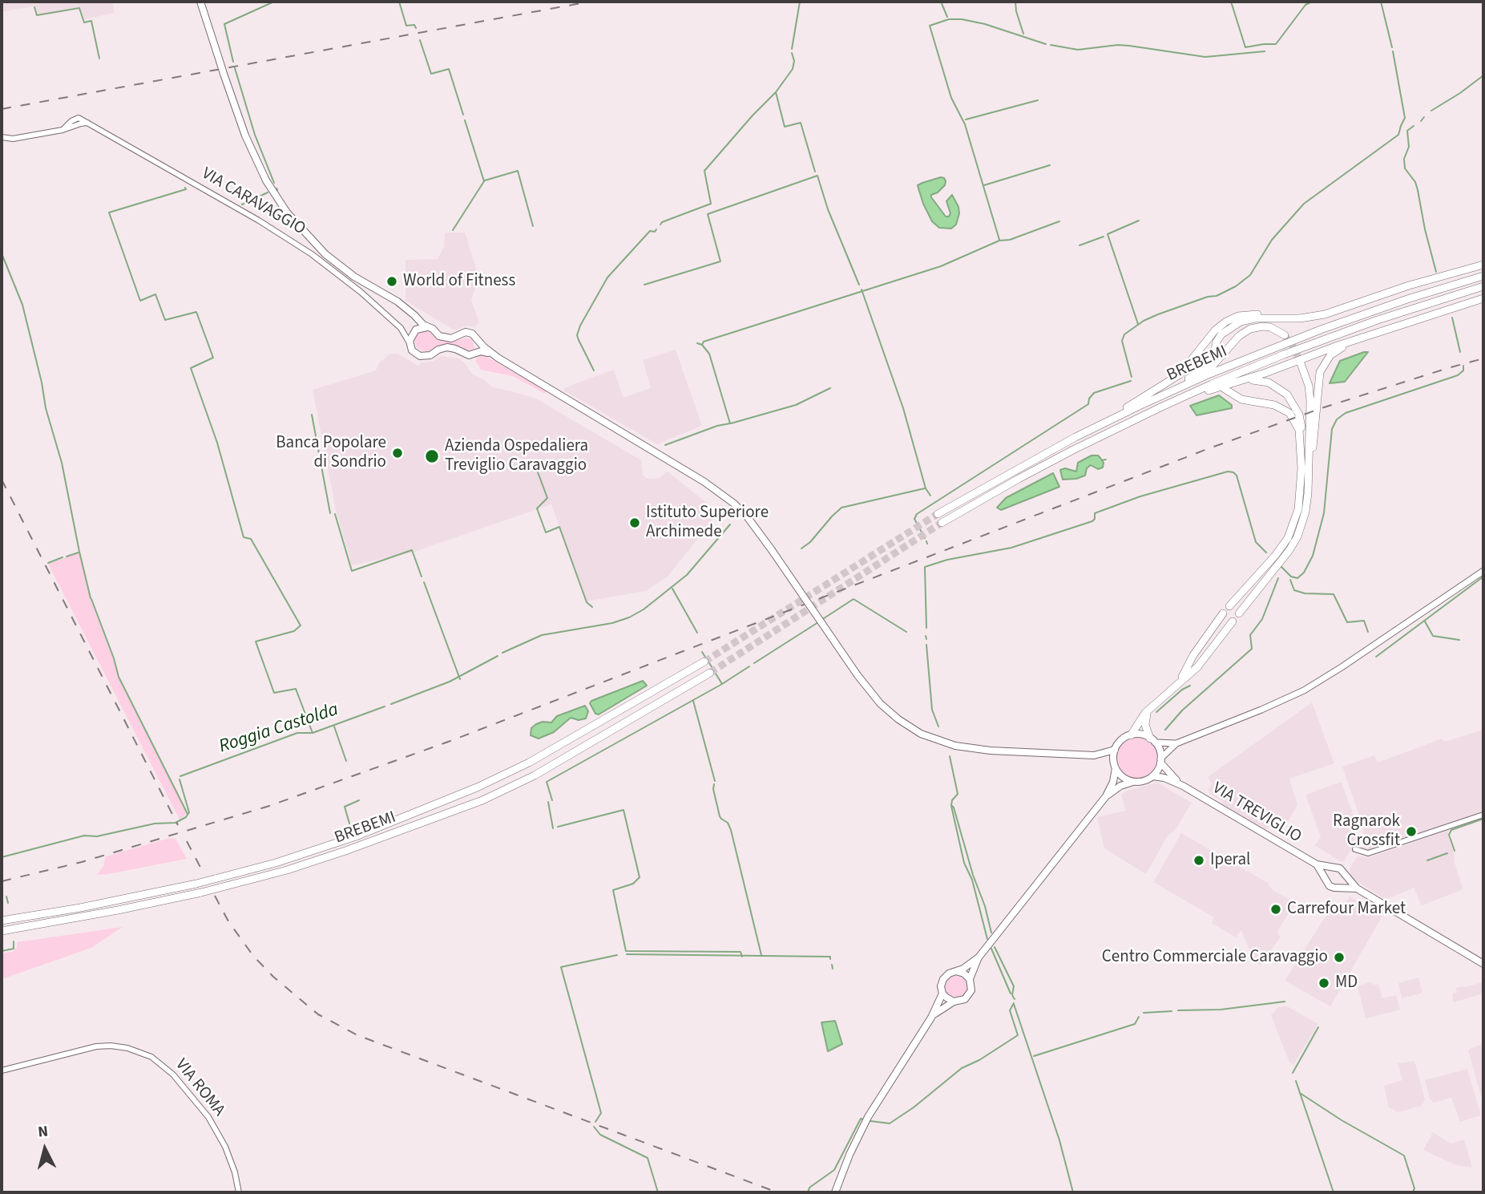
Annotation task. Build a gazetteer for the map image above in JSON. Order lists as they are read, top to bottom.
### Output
{
  "streets": {
    "highway": ["BREBEMI"],
    "main road": ["VIA CARAVAGGIO", "VIA TREVIGLIO"],
    "street": ["VIA ROMA"]
  },
  "water": ["Roggia Castolda"],
  "places": [
    "World of Fitness",
    "Banca Popolare di Sondrio",
    "Azienda Ospedaliera Treviglio Caravaggio",
    "Istituto Superiore Archimede",
    "Ragnarok Crossfit",
    "Iperal",
    "Carrefour Market",
    "Centro Commerciale Caravaggio",
    "MD"
  ],
  "north": "top"
}
